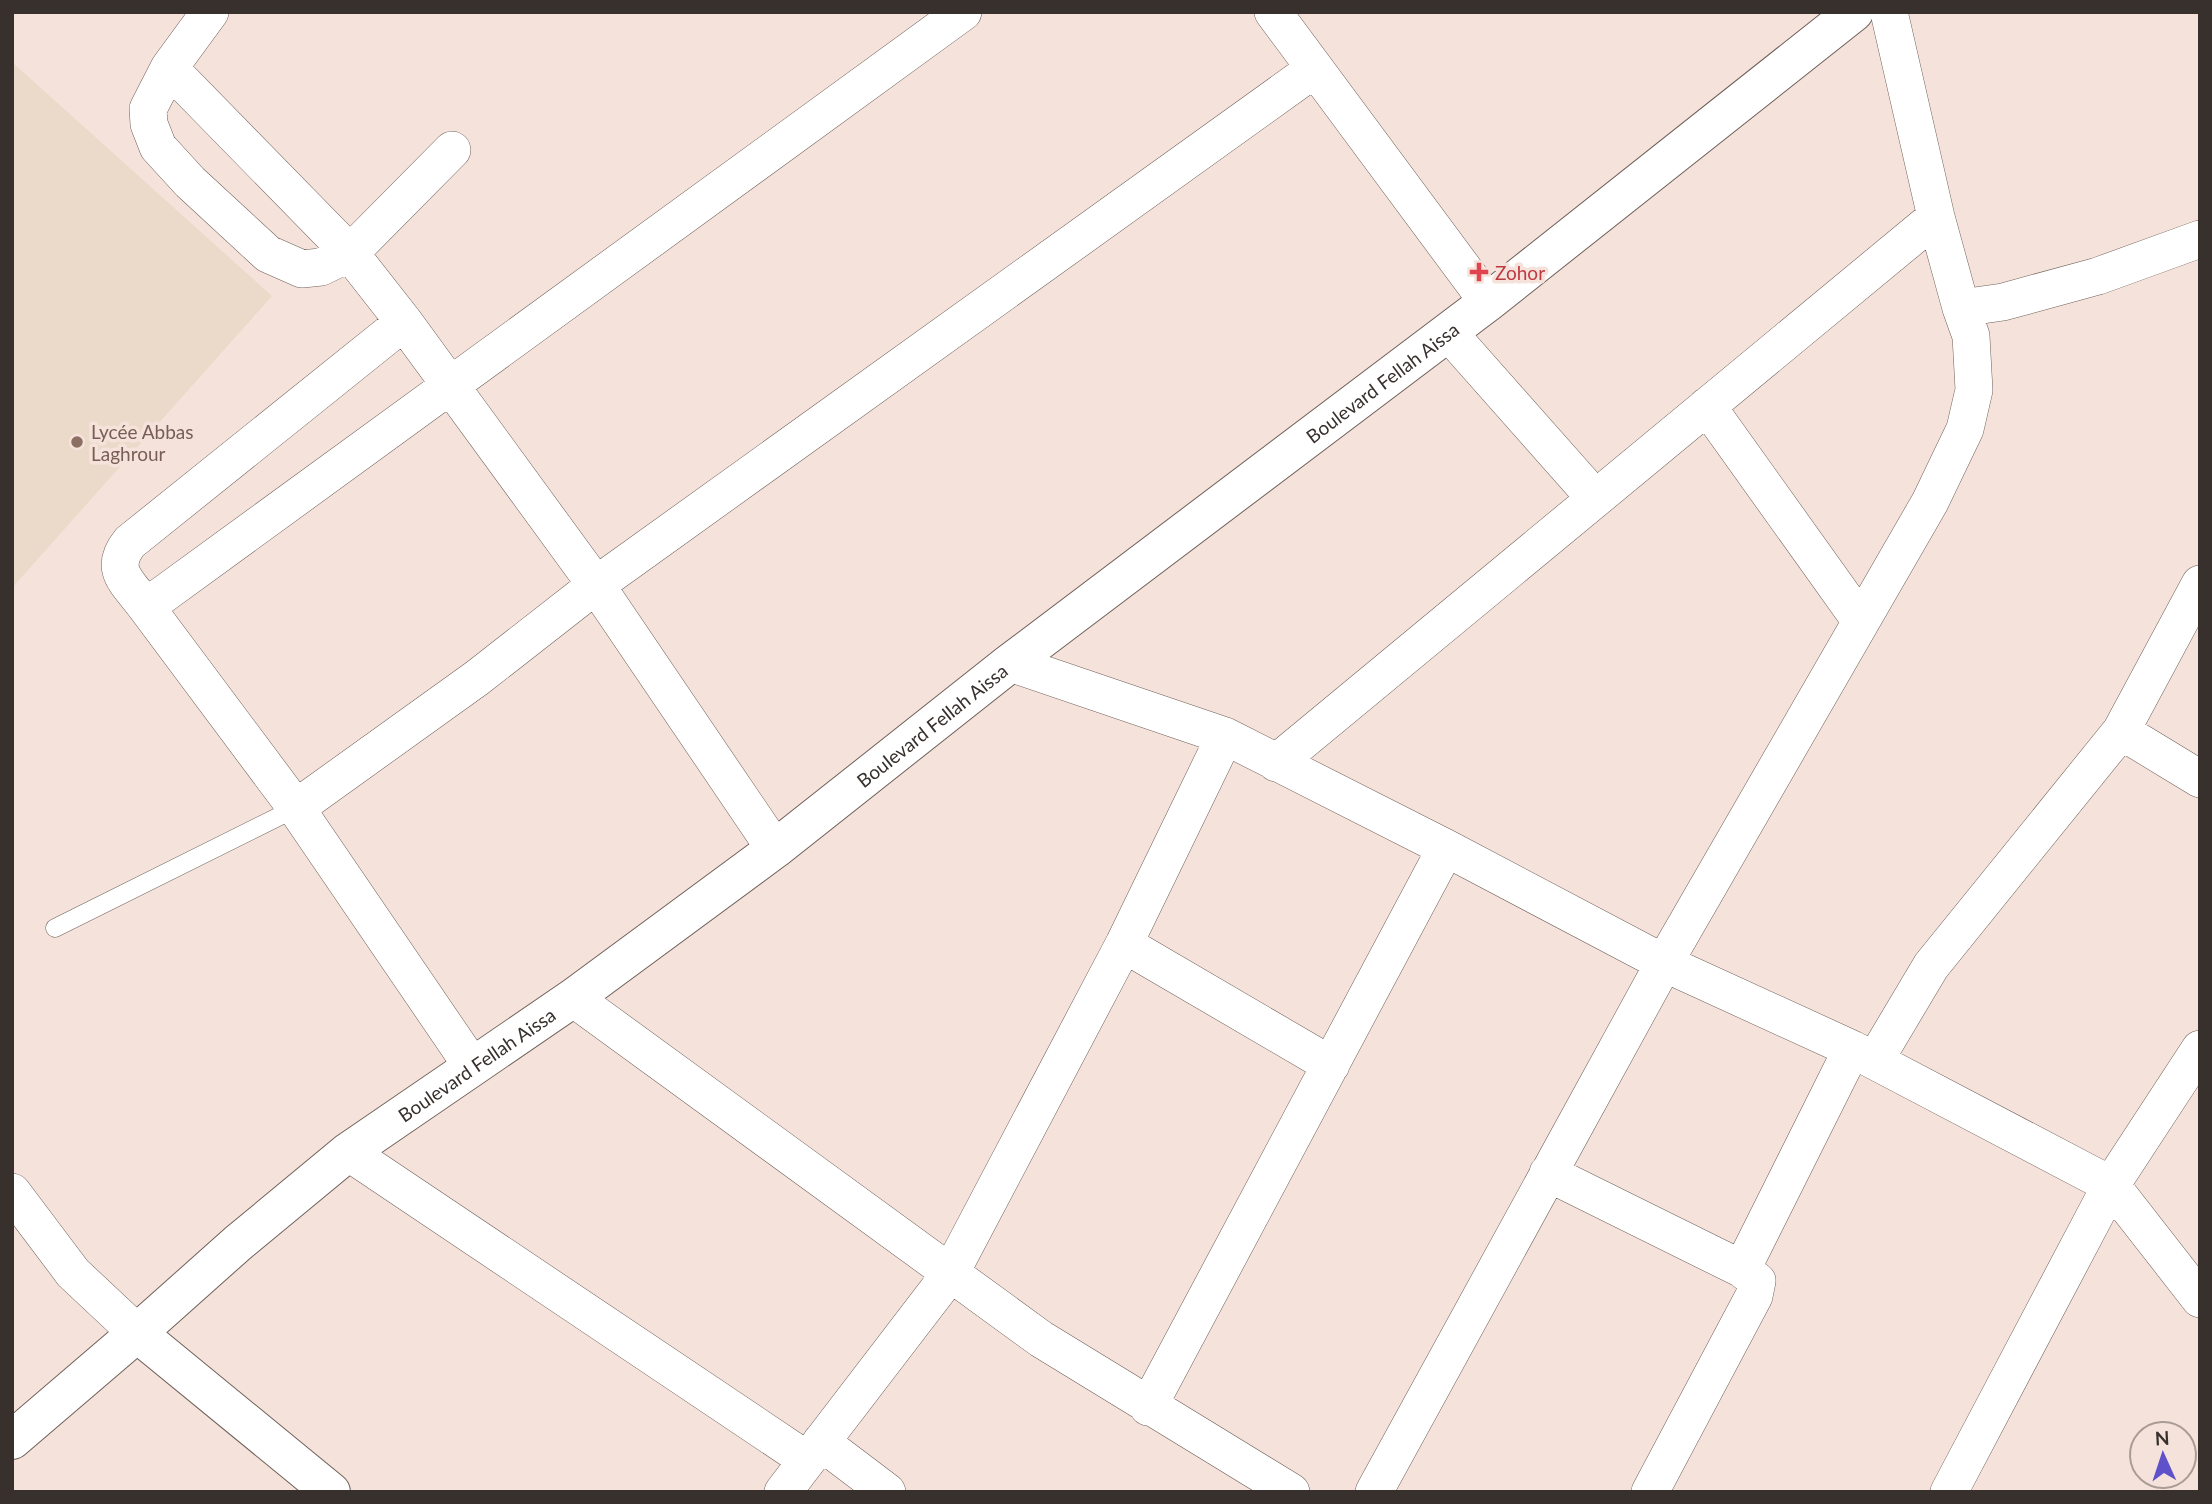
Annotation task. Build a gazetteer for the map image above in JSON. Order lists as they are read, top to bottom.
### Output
{
  "streets": {
    "street": ["Boulevard Fellah Aissa"]
  },
  "places": {
    "health": ["Zohor"],
    "other": ["Lycée Abbas Laghrour"]
  },
  "north": "top"
}
